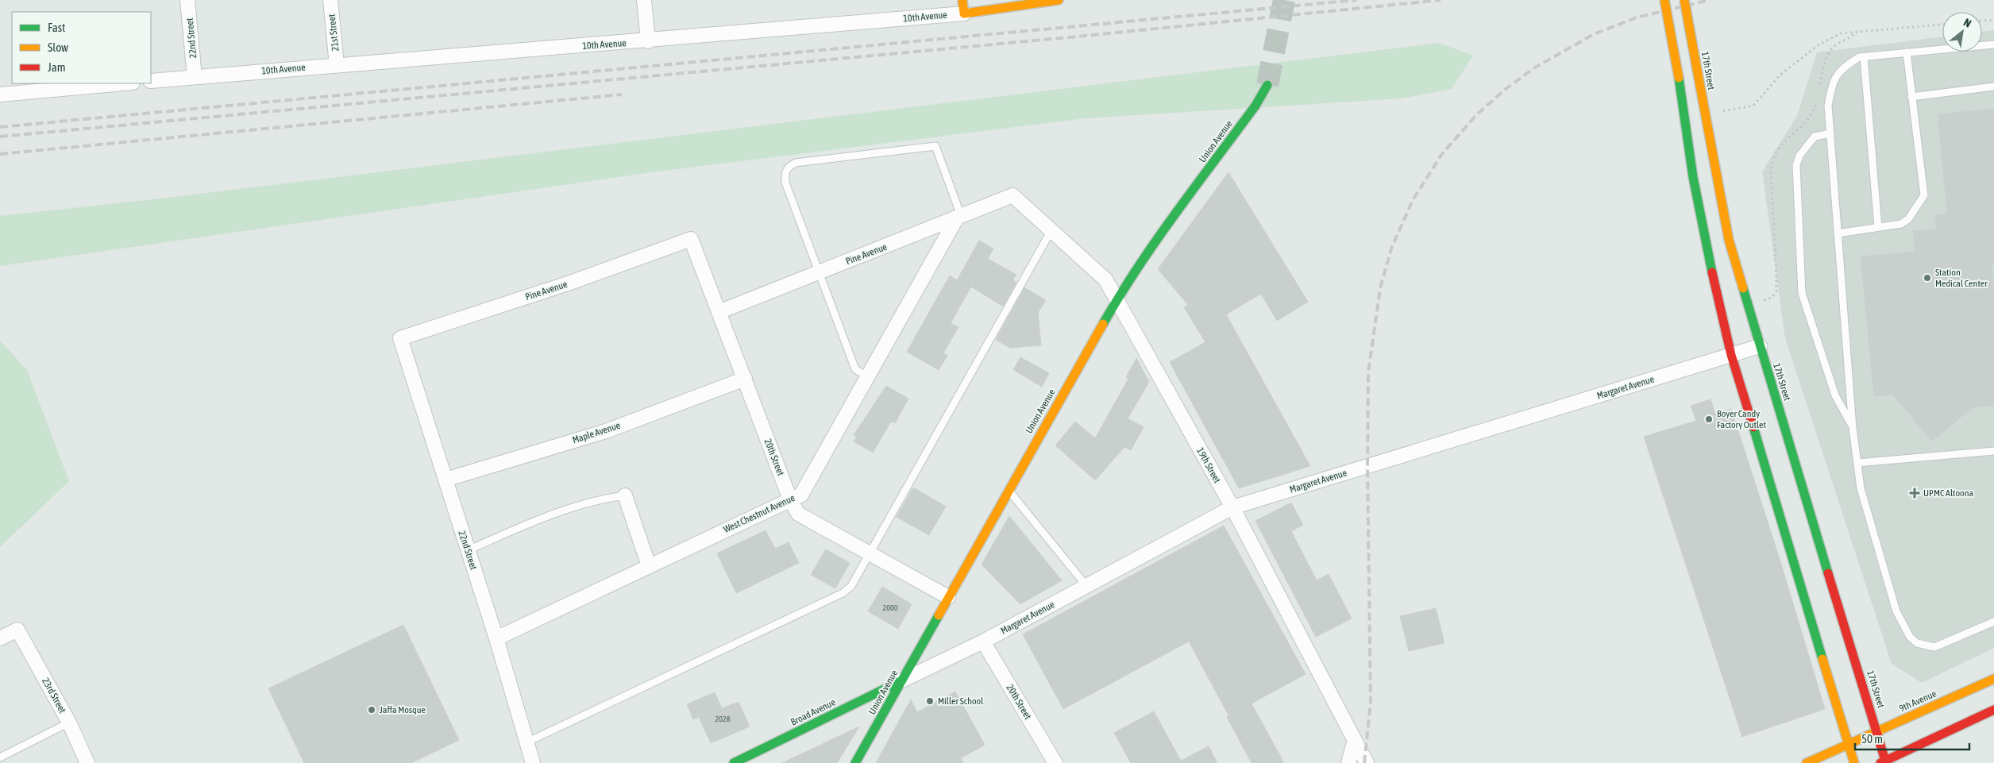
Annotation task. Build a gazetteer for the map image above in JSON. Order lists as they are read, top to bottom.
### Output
{
  "streets": {
    "main road": [
      "10th Avenue",
      "17th Street",
      "Union Avenue",
      "9th Avenue",
      "Broad Avenue"
    ],
    "street": [
      "21st Street",
      "22nd Street",
      "Pine Avenue",
      "Margaret Avenue",
      "Maple Avenue",
      "20th Street",
      "19th Street",
      "West Chestnut Avenue",
      "23rd Street"
    ]
  },
  "crossings": [
    ["10th Avenue", "21st Street"],
    ["10th Avenue", "22nd Street"],
    ["22nd Street", "Pine Avenue"],
    ["22nd Street", "Maple Avenue"],
    ["22nd Street", "West Chestnut Avenue"],
    ["17th Street", "Margaret Avenue"],
    ["17th Street", "9th Avenue"],
    ["Union Avenue", "Margaret Avenue"],
    ["Union Avenue", "20th Street"],
    ["Union Avenue", "19th Street"],
    ["Union Avenue", "Broad Avenue"],
    ["Pine Avenue", "20th Street"],
    ["Pine Avenue", "19th Street"],
    ["Pine Avenue", "West Chestnut Avenue"],
    ["Margaret Avenue", "20th Street"],
    ["Margaret Avenue", "19th Street"],
    ["Margaret Avenue", "Broad Avenue"],
    ["Maple Avenue", "20th Street"],
    ["20th Street", "West Chestnut Avenue"]
  ],
  "places": {
    "other": [
      "Station Medical Center",
      "Boyer Candy Factory Outlet",
      "Miller School",
      "Jaffa Mosque"
    ],
    "health": ["UPMC Altoona"]
  },
  "house_numbers": ["2000", "2028"],
  "legend": ["Fast", "Slow", "Jam"],
  "scale_bar": "50 m",
  "north": "top right"
}
